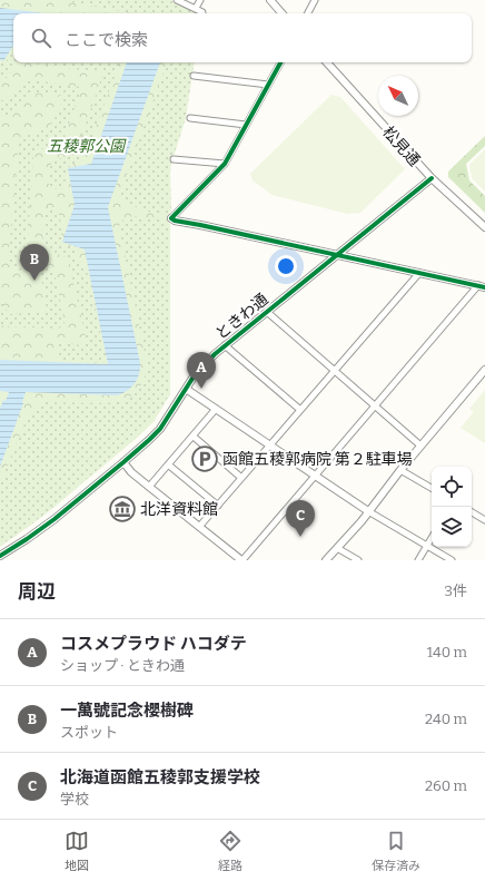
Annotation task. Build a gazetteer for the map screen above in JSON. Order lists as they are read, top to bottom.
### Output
{
  "streets": {
    "street": ["松見通", "ときわ通"]
  },
  "crossings": [
    ["松見通", "ときわ通"]
  ],
  "parks": ["五稜郭公園"],
  "places": {
    "parking": ["函館五稜郭病院 第２駐車場"],
    "museum": ["北洋資料館"]
  },
  "north": "top left",
  "page": {
    "search": "ここで検索",
    "pins": ["B", "A", "C"],
    "heading": ["周辺", "3件"],
    "list": [
      {
        "mark": "A",
        "name": "コスメプラウド ハコダテ",
        "note": "ショップ · ときわ通",
        "value": "140 m"
      },
      {
        "mark": "B",
        "name": "一萬號記念櫻樹碑",
        "note": "スポット",
        "value": "240 m"
      },
      {
        "mark": "C",
        "name": "北海道函館五稜郭支援学校",
        "note": "学校",
        "value": "260 m"
      }
    ],
    "nav": ["地図", "経路", "保存済み"]
  }
}
